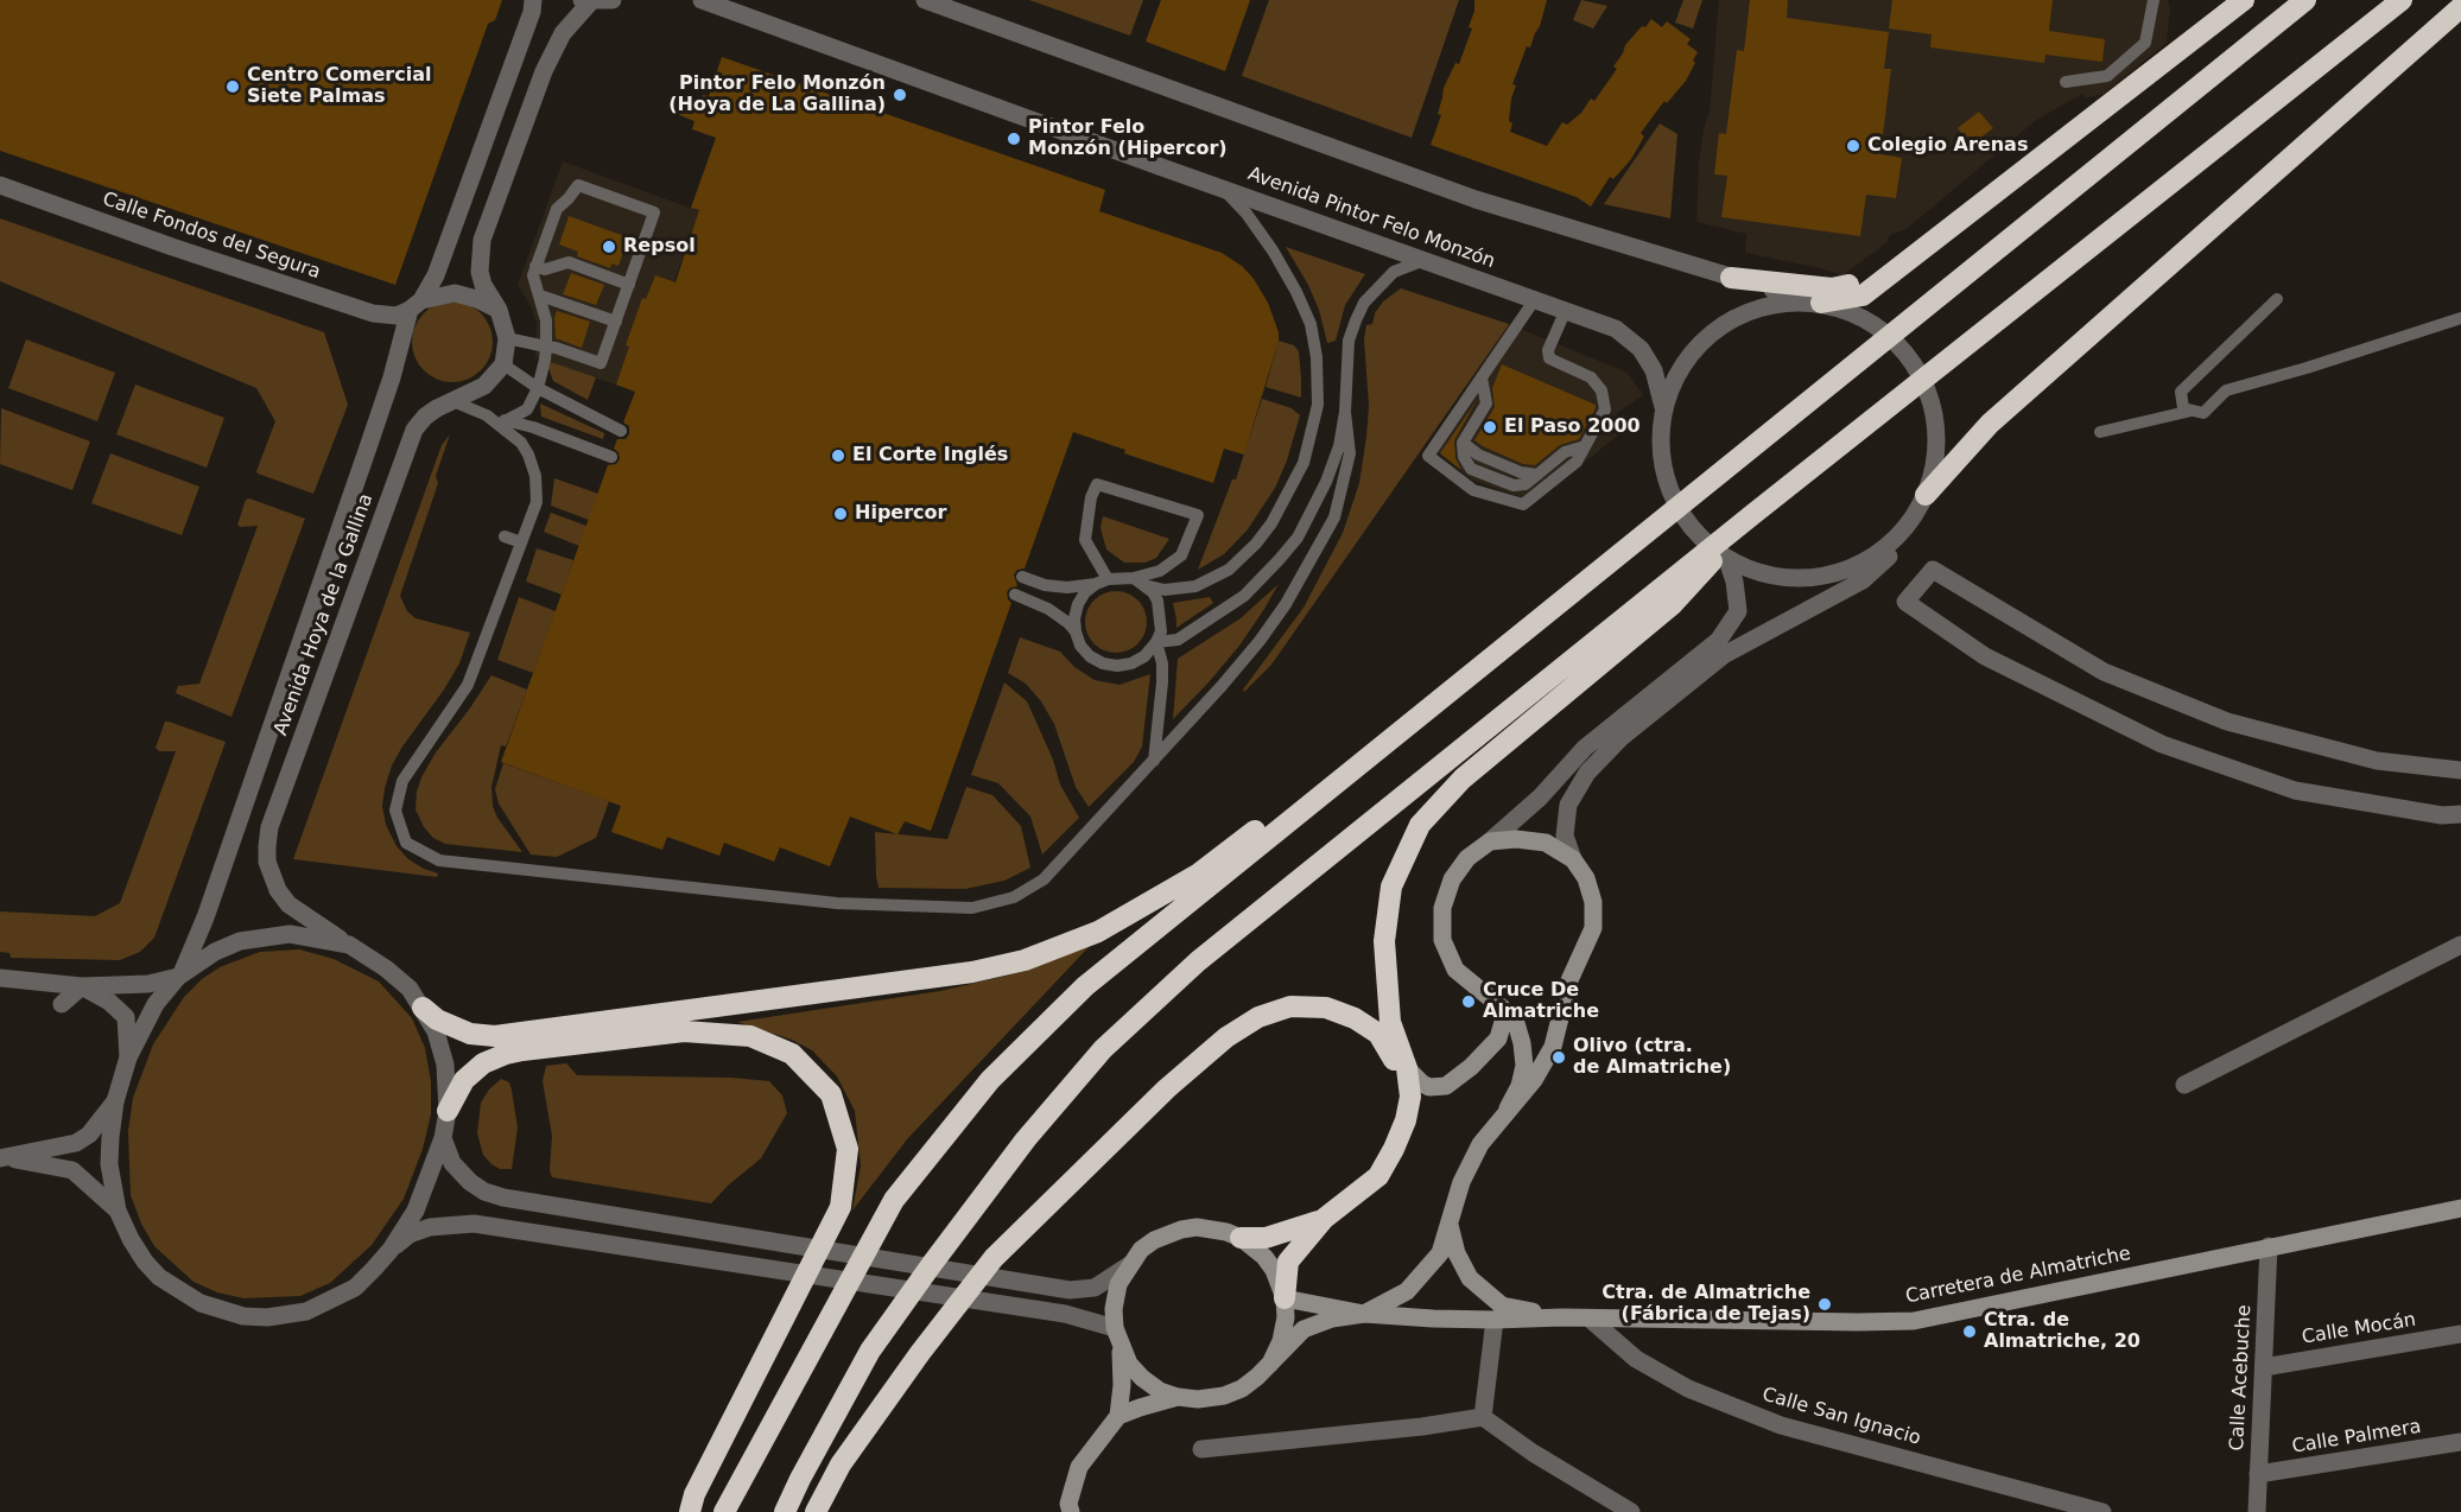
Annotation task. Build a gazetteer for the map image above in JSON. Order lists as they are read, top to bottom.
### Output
{
  "streets": {
    "main road": ["Carretera de Almatriche"],
    "street": [
      "Avenida Pintor Felo Monzón",
      "Calle Fondos del Segura",
      "Avenida Hoya de la Gallina",
      "Calle Mocán",
      "Calle Acebuche",
      "Calle San Ignacio",
      "Calle Palmera"
    ]
  },
  "crossings": [
    ["Calle Fondos del Segura", "Avenida Hoya de la Gallina"],
    ["Carretera de Almatriche", "Calle Acebuche"],
    ["Carretera de Almatriche", "Calle San Ignacio"],
    ["Calle Mocán", "Calle Acebuche"],
    ["Calle Acebuche", "Calle Palmera"]
  ],
  "places": [
    "Centro Comercial Siete Palmas",
    "Pintor Felo Monzón (Hoya de La Gallina)",
    "Pintor Felo Monzón (Hipercor)",
    "Colegio Arenas",
    "Repsol",
    "El Paso 2000",
    "El Corte Inglés",
    "Hipercor",
    "Cruce De Almatriche",
    "Olivo (ctra. de Almatriche)",
    "Ctra. de Almatriche (Fábrica de Tejas)",
    "Ctra. de Almatriche, 20"
  ]
}
